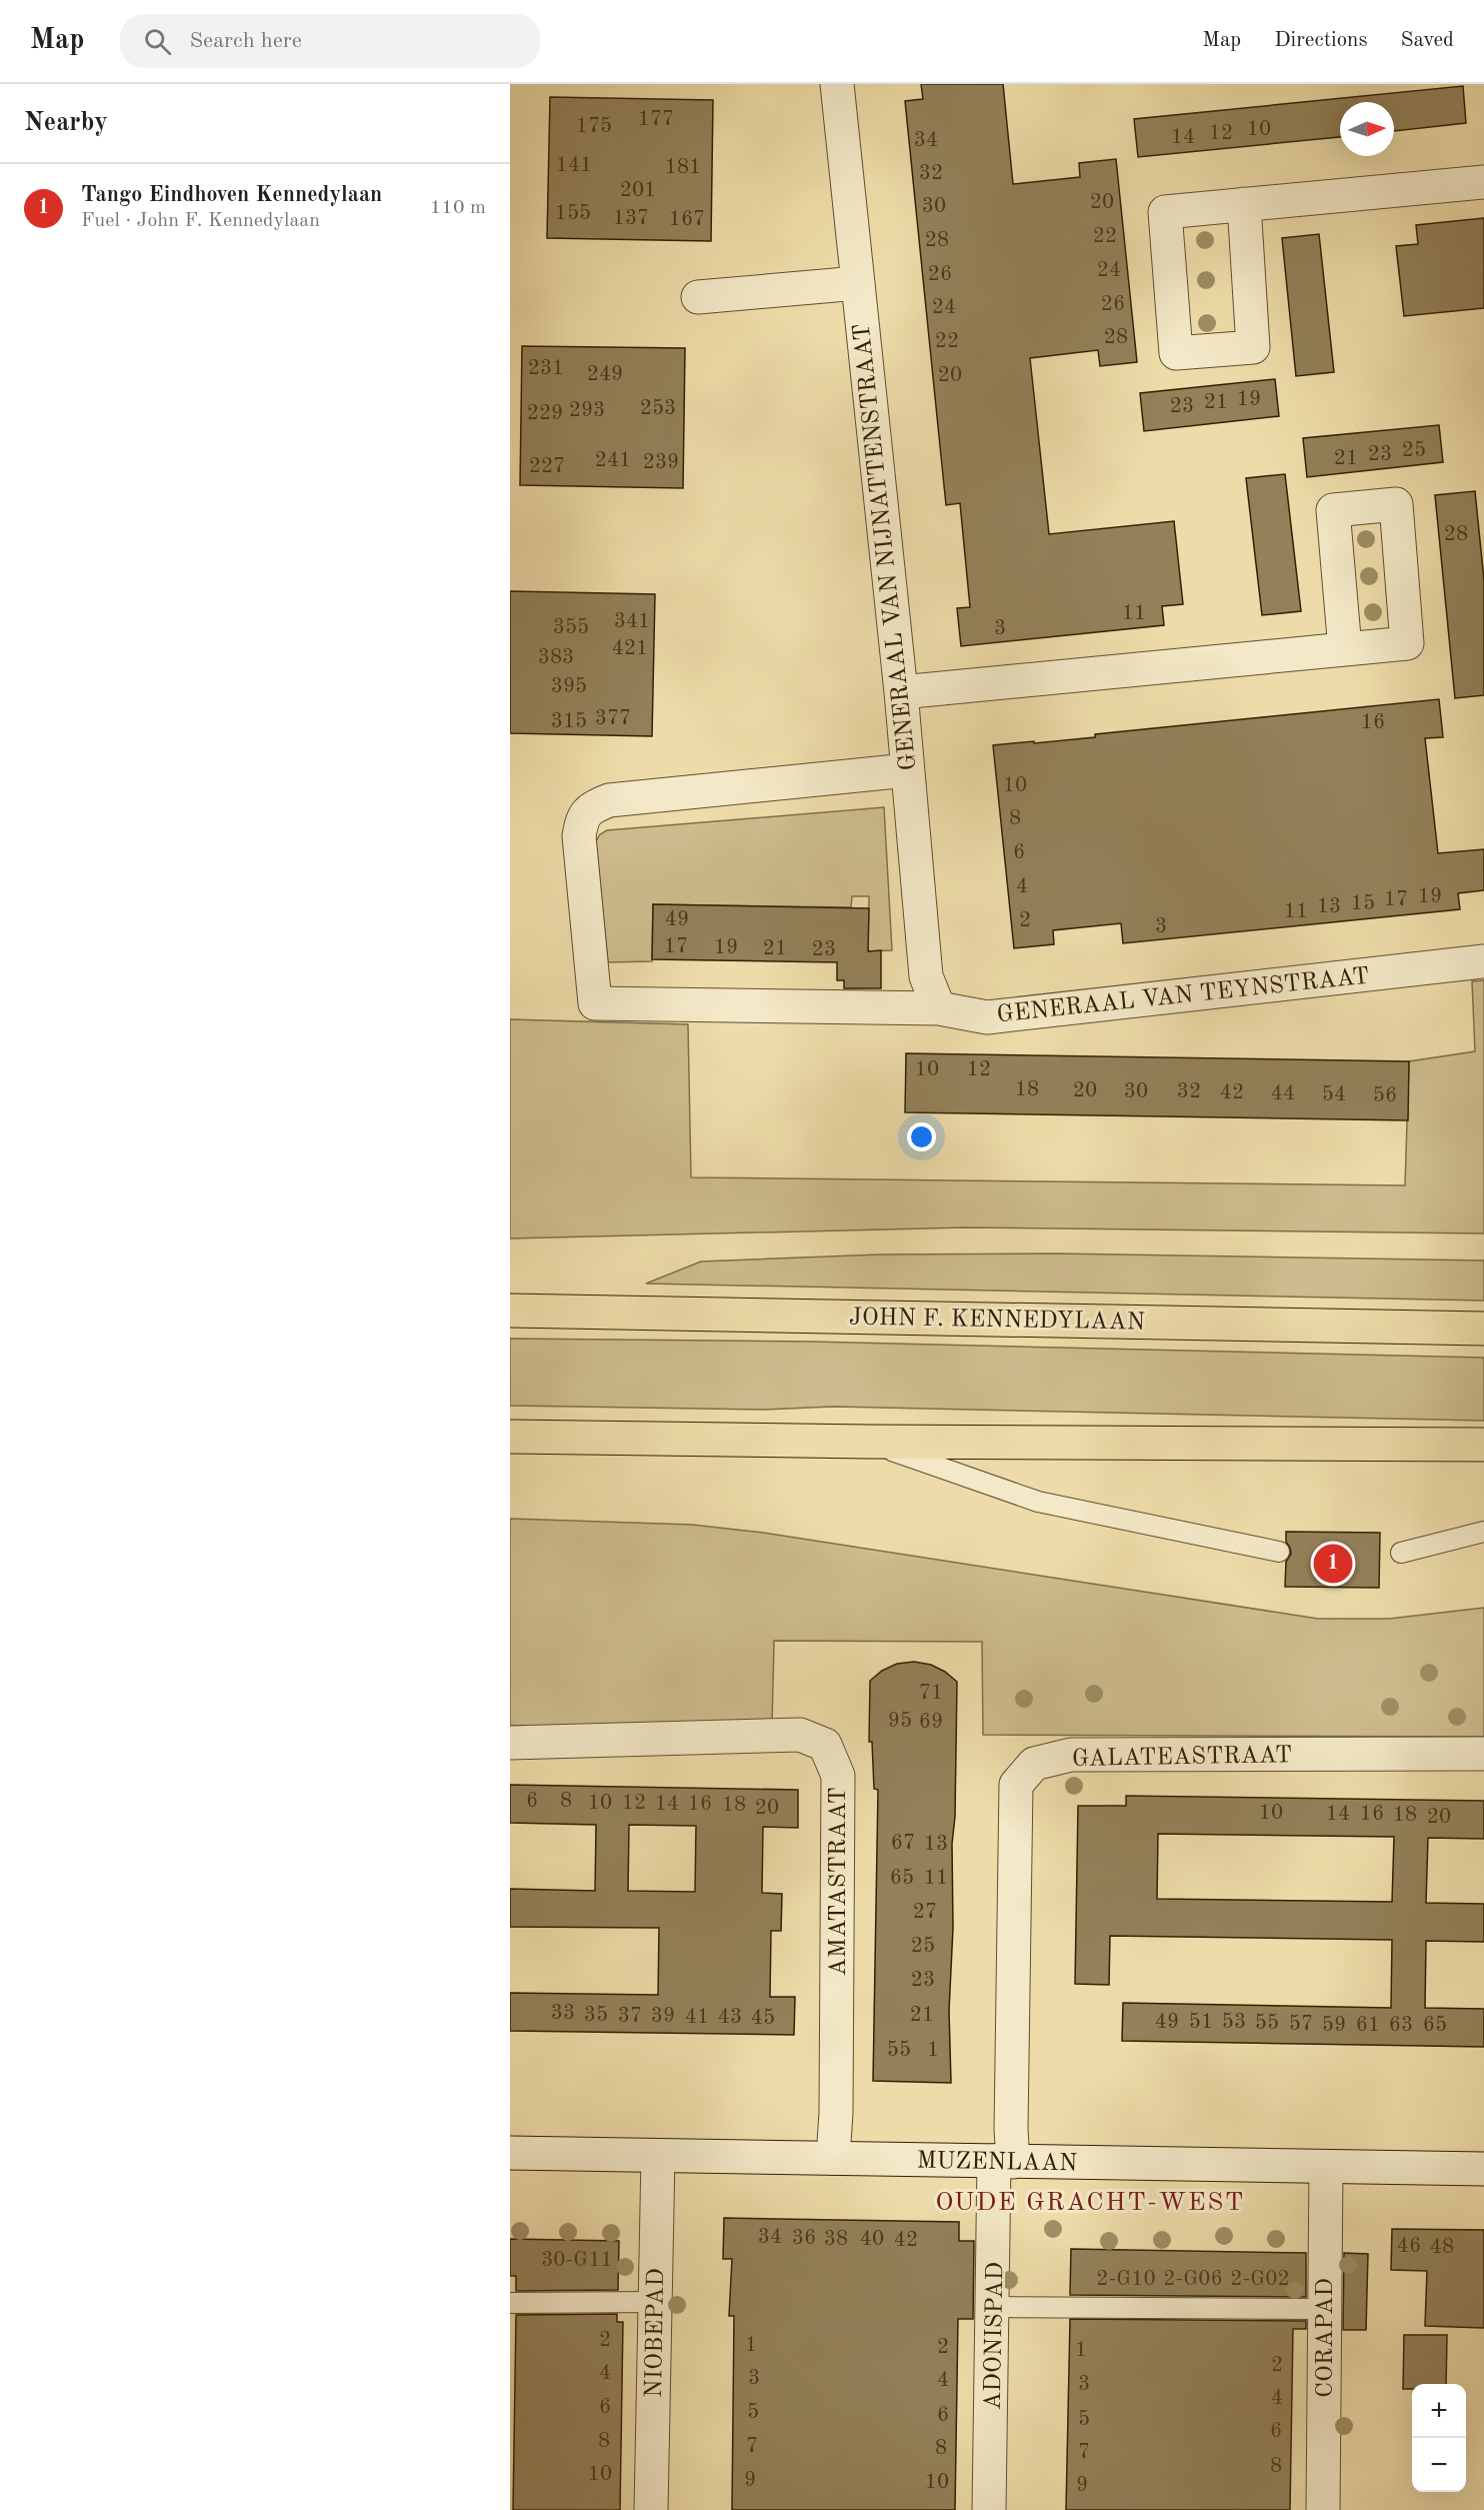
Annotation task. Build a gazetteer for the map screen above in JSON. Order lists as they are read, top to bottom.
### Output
{
  "streets": {
    "main road": ["JOHN F. KENNEDYLAAN"],
    "street": [
      "GENERAAL VAN NIJNATTENSTRAAT",
      "GENERAAL VAN TEYNSTRAAT",
      "GALATEASTRAAT",
      "AMATASTRAAT",
      "MUZENLAAN",
      "NIOBEPAD",
      "ADONISPAD",
      "CORAPAD"
    ]
  },
  "crossings": [
    ["GENERAAL VAN NIJNATTENSTRAAT", "GENERAAL VAN TEYNSTRAAT"],
    ["GALATEASTRAAT", "MUZENLAAN"],
    ["GALATEASTRAAT", "ADONISPAD"],
    ["AMATASTRAAT", "MUZENLAAN"],
    ["MUZENLAAN", "NIOBEPAD"],
    ["MUZENLAAN", "ADONISPAD"],
    ["MUZENLAAN", "CORAPAD"]
  ],
  "districts": ["OUDE GRACHT-WEST"],
  "house_numbers": [
    "177",
    "175",
    "10",
    "12",
    "14",
    "34",
    "141",
    "181",
    "32",
    "201",
    "20",
    "30",
    "155",
    "137",
    "167",
    "22",
    "28",
    "24",
    "26",
    "26",
    "24",
    "28",
    "22",
    "231",
    "249",
    "20",
    "19",
    "21",
    "23",
    "253",
    "293",
    "229",
    "25",
    "23",
    "21",
    "241",
    "239",
    "227",
    "28",
    "11",
    "341",
    "355",
    "3",
    "421",
    "383",
    "395",
    "377",
    "315",
    "16",
    "10",
    "8",
    "6",
    "4",
    "19",
    "17",
    "15",
    "13",
    "11",
    "49",
    "2",
    "3",
    "17",
    "19",
    "21",
    "23",
    "10",
    "12",
    "18",
    "20",
    "30",
    "32",
    "42",
    "44",
    "54",
    "56",
    "71",
    "95",
    "69",
    "6",
    "8",
    "10",
    "12",
    "14",
    "16",
    "18",
    "20",
    "10",
    "14",
    "16",
    "18",
    "20",
    "67",
    "13",
    "65",
    "11",
    "27",
    "25",
    "23",
    "33",
    "35",
    "21",
    "37",
    "39",
    "41",
    "43",
    "45",
    "49",
    "51",
    "53",
    "55",
    "57",
    "59",
    "61",
    "63",
    "65",
    "55",
    "1",
    "34",
    "36",
    "38",
    "40",
    "42",
    "46",
    "48",
    "30-G11",
    "2-G10",
    "2-G06",
    "2-G02",
    "2",
    "1",
    "2",
    "1",
    "2",
    "4",
    "3",
    "4",
    "3",
    "4",
    "6",
    "5",
    "6",
    "5",
    "6",
    "8",
    "7",
    "8",
    "7",
    "8",
    "10",
    "9",
    "10",
    "9"
  ],
  "north": "right",
  "page": {
    "header": "Map",
    "search": "Search here",
    "nav": ["Map", "Directions", "Saved"],
    "heading": "Nearby",
    "list": [
      {
        "mark": "1",
        "name": "Tango Eindhoven Kennedylaan",
        "note": "Fuel · John F. Kennedylaan",
        "value": "110 m"
      }
    ],
    "pins": "1",
    "map_buttons": ["+", "−"]
  }
}
